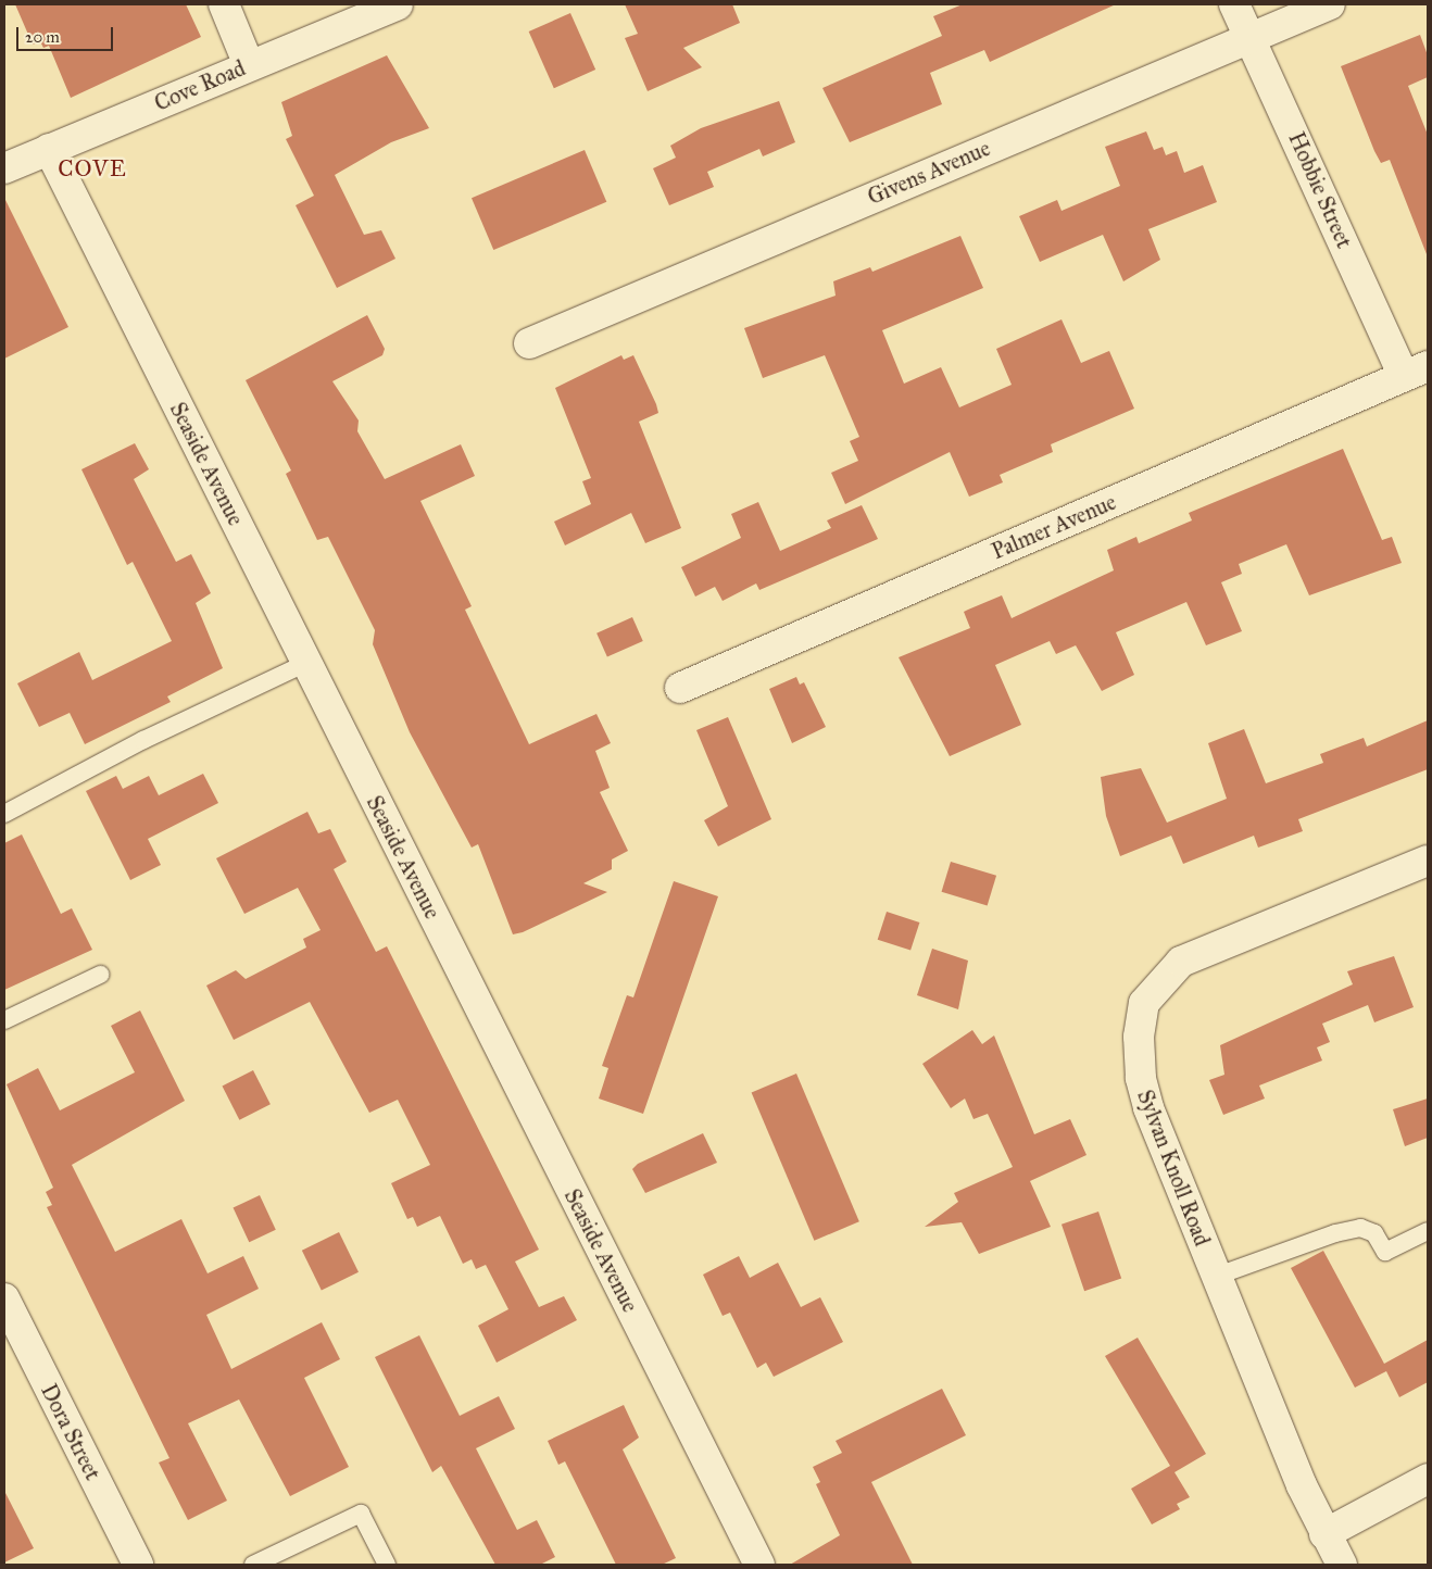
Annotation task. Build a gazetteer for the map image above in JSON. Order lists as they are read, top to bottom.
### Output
{
  "streets": {
    "street": [
      "Cove Road",
      "Givens Avenue",
      "Hobbie Street",
      "Seaside Avenue",
      "Palmer Avenue",
      "Sylvan Knoll Road",
      "Dora Street"
    ]
  },
  "crossings": [
    ["Cove Road", "Seaside Avenue"],
    ["Givens Avenue", "Hobbie Street"],
    ["Hobbie Street", "Palmer Avenue"]
  ],
  "districts": ["COVE"],
  "scale_bar": "20 m"
}
